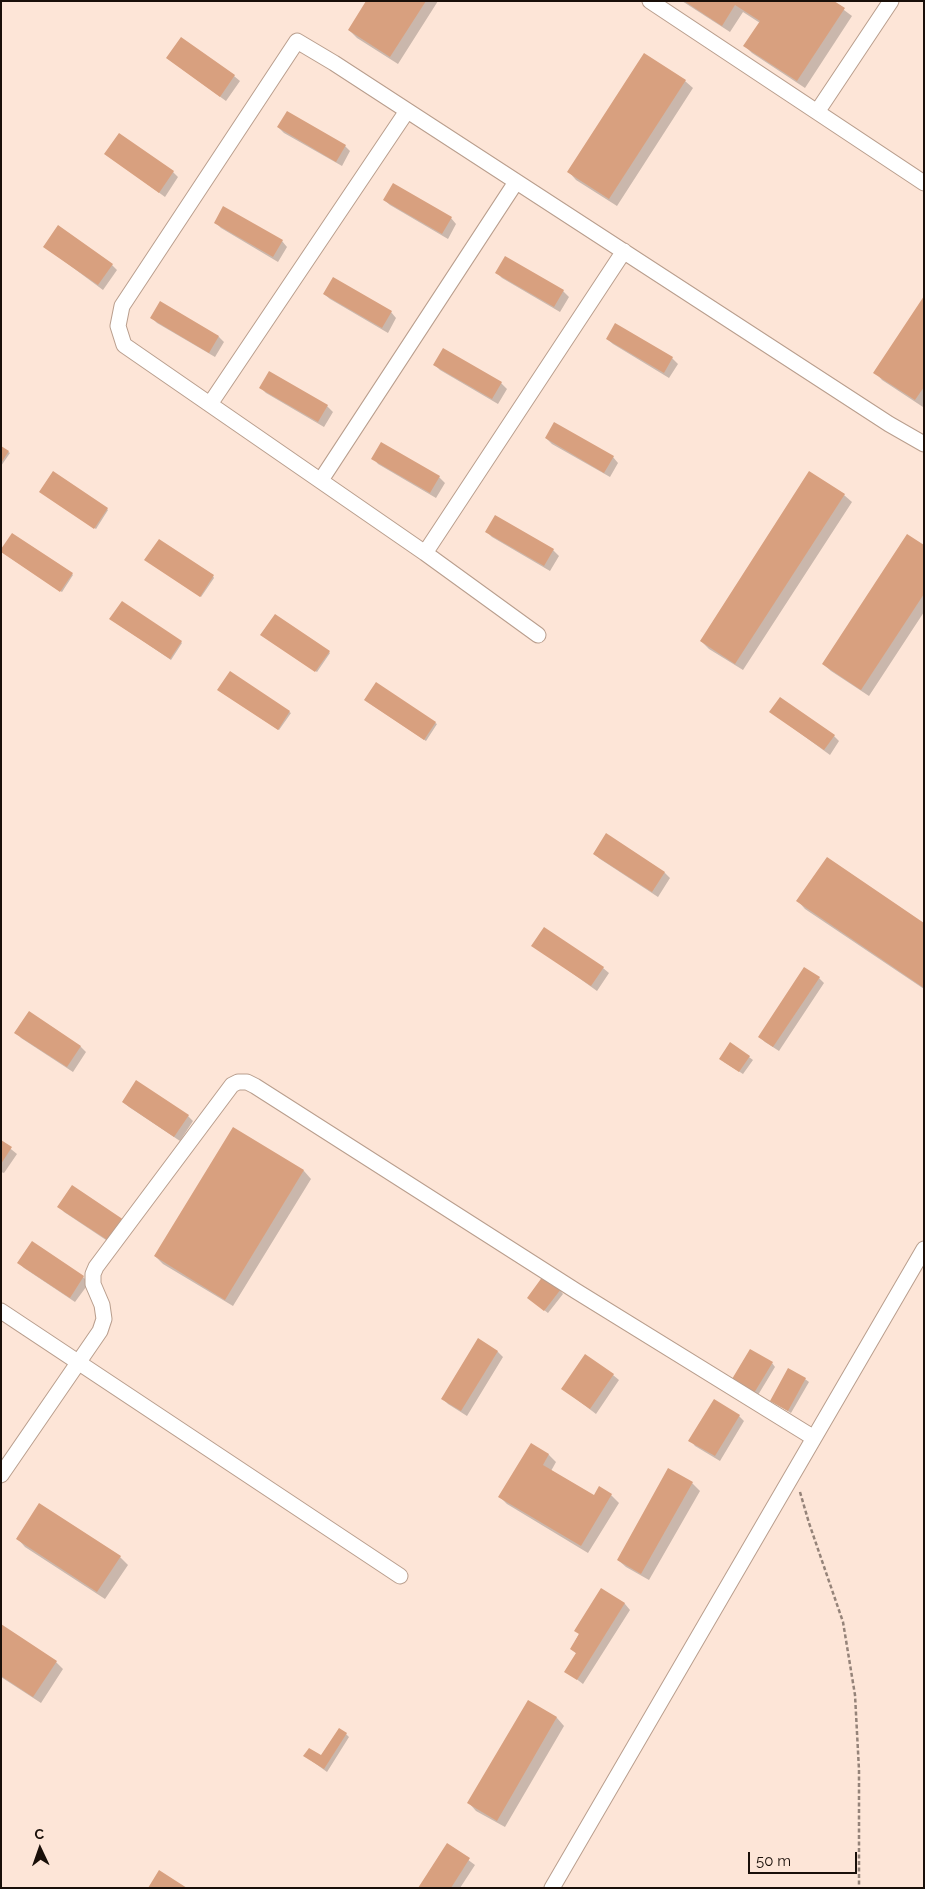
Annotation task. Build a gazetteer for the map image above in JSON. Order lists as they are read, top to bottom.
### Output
{
  "scale_bar": "50 m",
  "north": "top"
}
